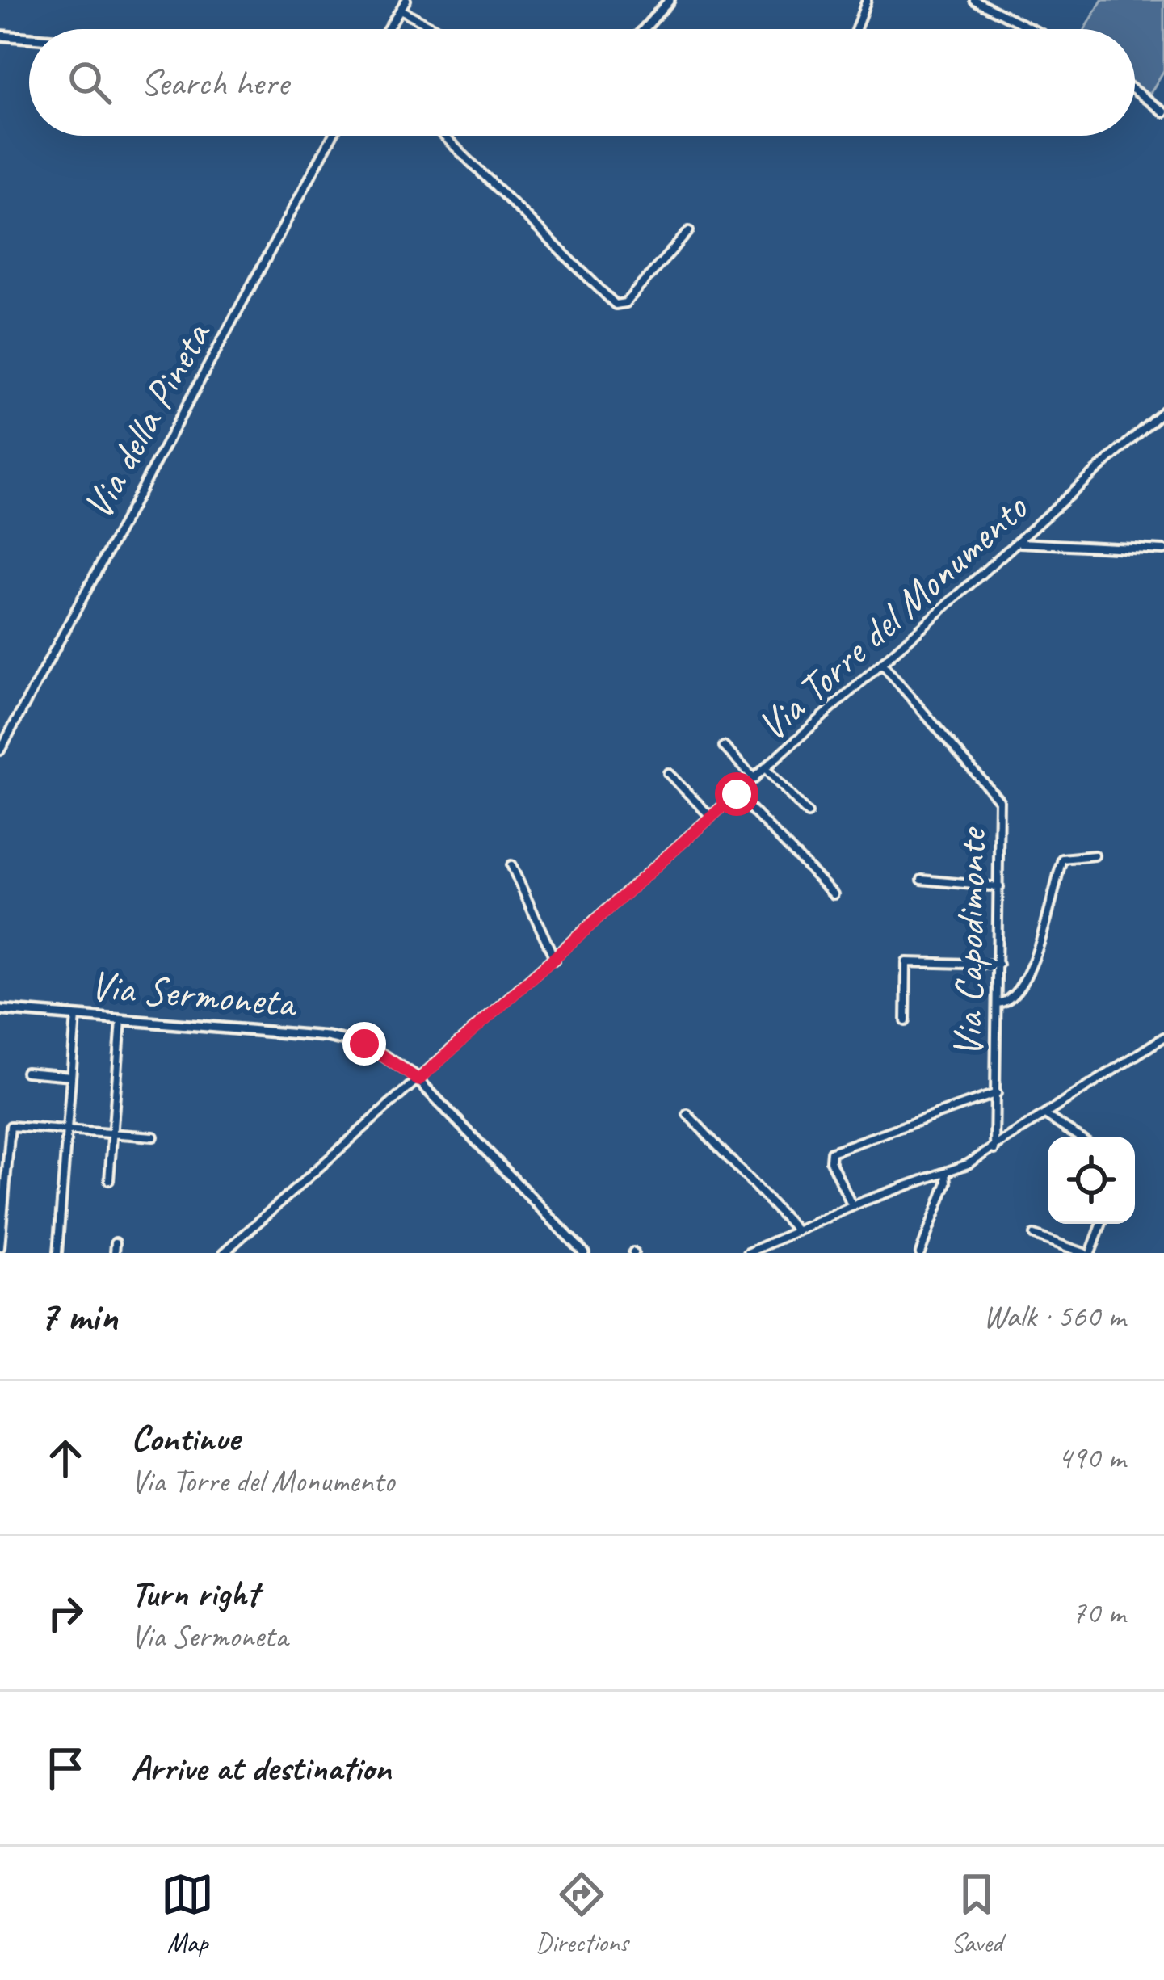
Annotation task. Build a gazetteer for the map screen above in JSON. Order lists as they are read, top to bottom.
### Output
{
  "streets": {
    "street": [
      "Via della Pineta",
      "Via Torre del Monumento",
      "Via Capodimonte",
      "Via Sermoneta"
    ]
  },
  "crossings": [
    ["Via Torre del Monumento", "Via Capodimonte"],
    ["Via Torre del Monumento", "Via Sermoneta"]
  ],
  "page": {
    "search": "Search here",
    "heading": ["7 min", "Walk · 560 m"],
    "list": [
      ["Continue", "Via Torre del Monumento", "490 m"],
      ["Turn right", "Via Sermoneta", "70 m"],
      "Arrive at destination"
    ],
    "nav": ["Map", "Directions", "Saved"]
  }
}
